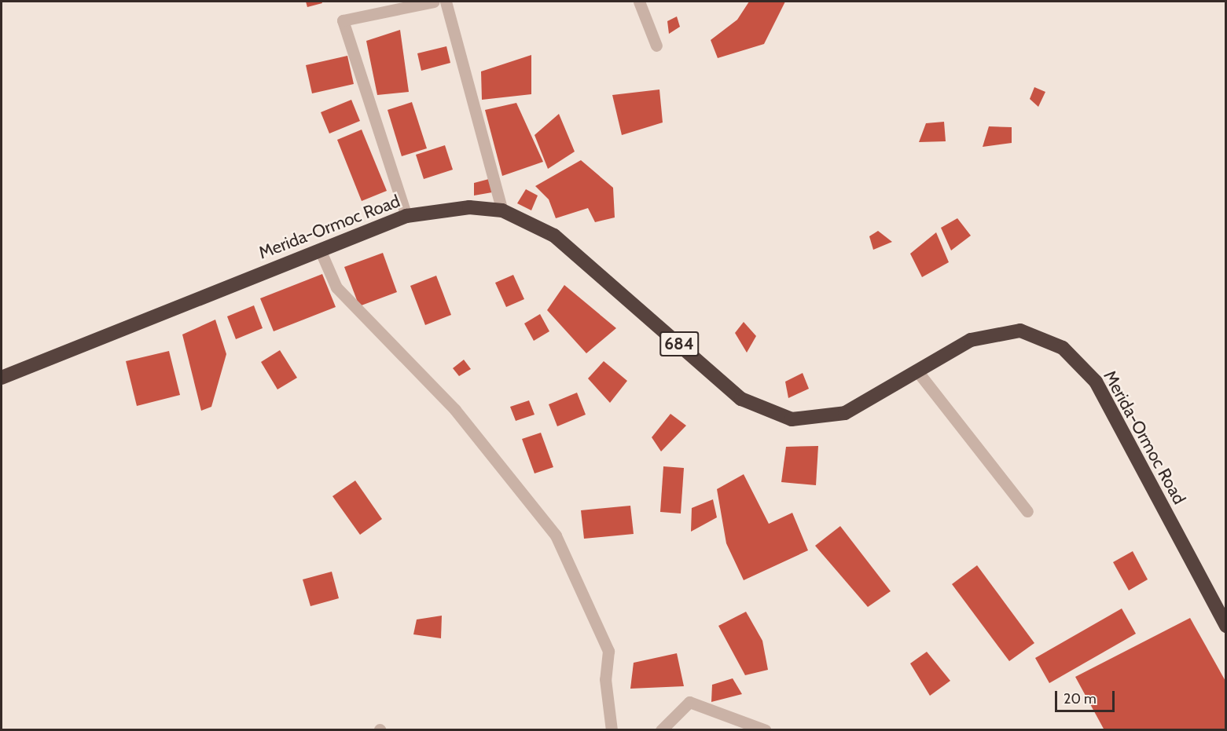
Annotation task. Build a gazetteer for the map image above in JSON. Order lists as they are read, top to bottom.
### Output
{
  "streets": {
    "highway": ["Merida-Ormoc Road", "684"]
  },
  "scale_bar": "20 m"
}
